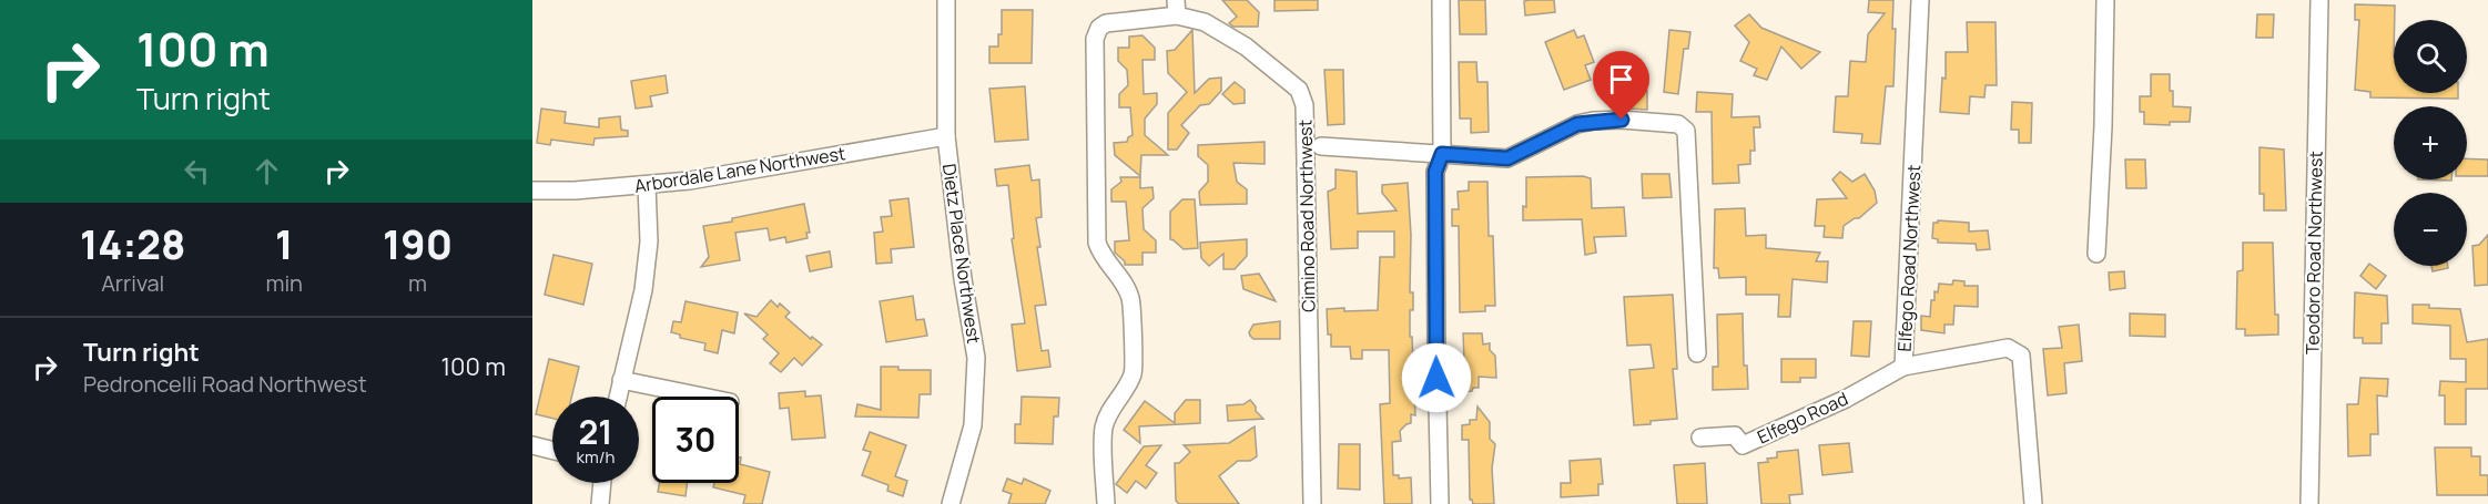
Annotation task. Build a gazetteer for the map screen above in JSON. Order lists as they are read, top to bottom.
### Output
{
  "streets": {
    "street": [
      "Arbordale Lane Northwest",
      "Cimino Road Northwest",
      "Teodoro Road Northwest",
      "Dietz Place Northwest",
      "Elfego Road Northwest",
      "Elfego Road"
    ]
  },
  "crossings": [
    ["Arbordale Lane Northwest", "Dietz Place Northwest"],
    ["Elfego Road Northwest", "Elfego Road"]
  ],
  "page": {
    "turn": ["100 m", "Turn right"],
    "map_buttons": ["+", "−"],
    "eta": [
      "14:28",
      "Arrival",
      "1",
      "min",
      "190",
      "m"
    ],
    "list": [
      {
        "name": "Turn right",
        "note": "Pedroncelli Road Northwest",
        "value": "100 m"
      }
    ],
    "speed": "21 km/h",
    "limit": "30"
  }
}
